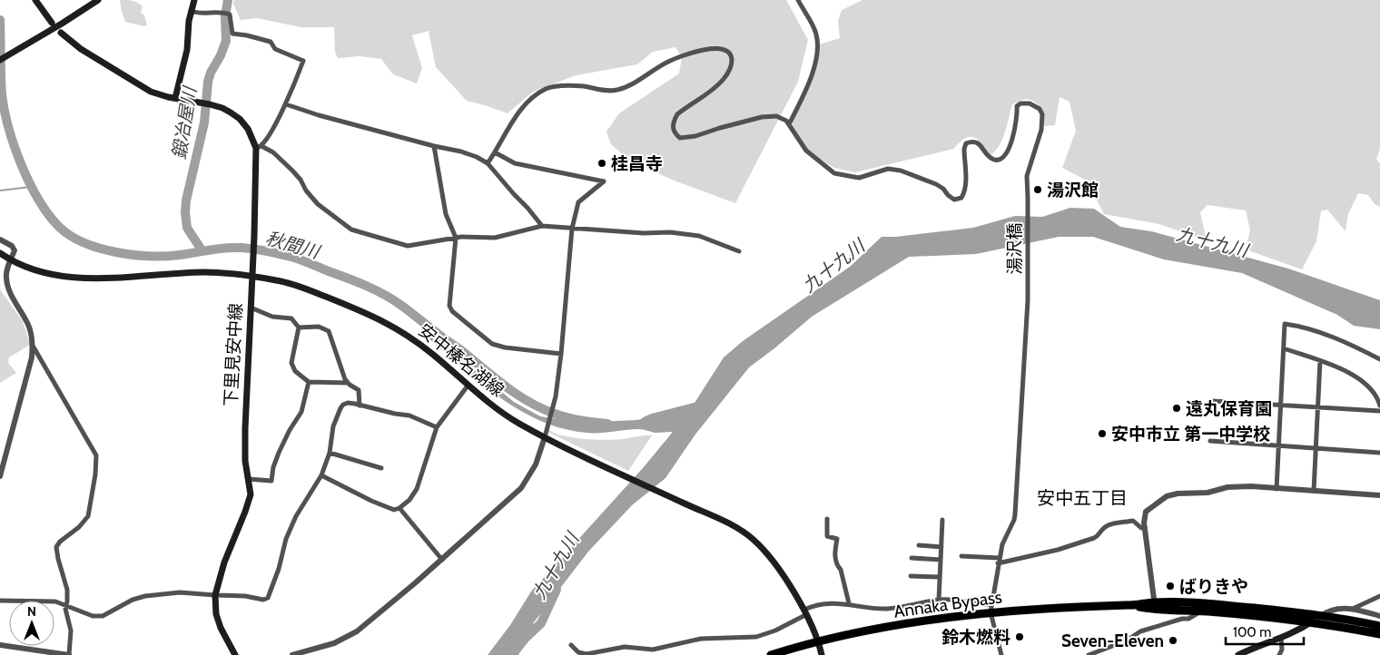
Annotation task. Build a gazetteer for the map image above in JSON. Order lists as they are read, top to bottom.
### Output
{
  "streets": {
    "highway": ["Annaka Bypass"],
    "main road": ["下里見安中線", "安中榛名湖線"],
    "street": ["湯沢橋"]
  },
  "crossings": [
    ["湯沢橋", "Annaka Bypass"],
    ["下里見安中線", "安中榛名湖線"],
    ["安中榛名湖線", "Annaka Bypass"]
  ],
  "districts": ["安中五丁目"],
  "water": ["鍛冶屋川", "九十九川", "秋間川"],
  "places": [
    "桂昌寺",
    "湯沢館",
    "遠丸保育園",
    "安中市立 第一中学校",
    "ばりきや",
    "鈴木燃料",
    "Seven-Eleven"
  ],
  "scale_bar": "100 m",
  "north": "top"
}
